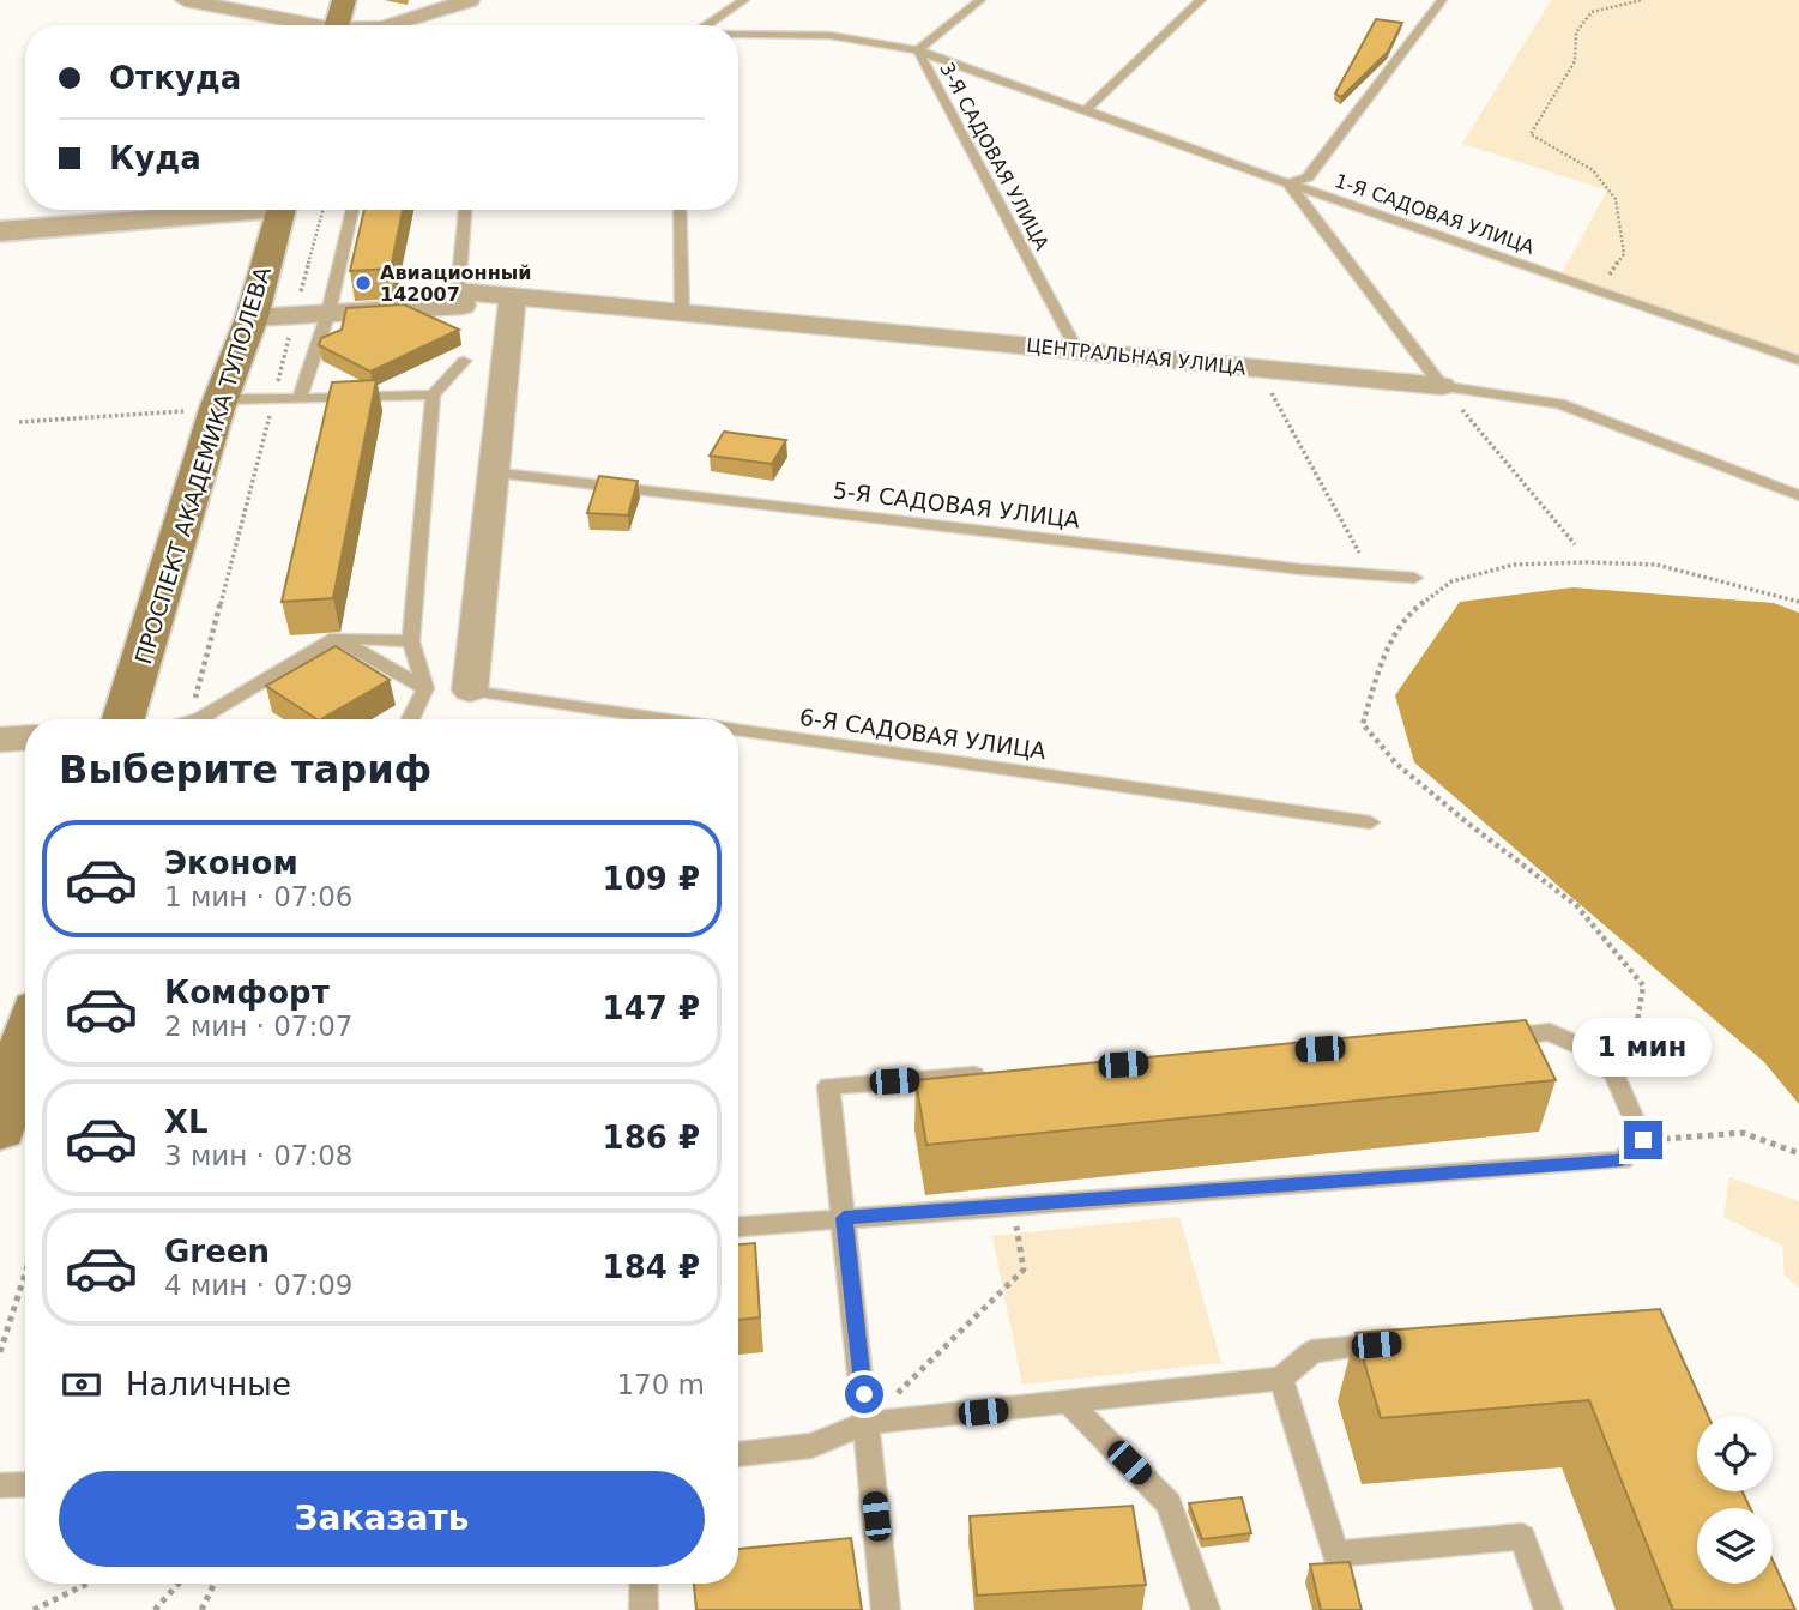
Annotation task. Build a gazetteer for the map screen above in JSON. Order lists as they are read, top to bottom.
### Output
{
  "streets": {
    "main road": ["ПРОСПЕКТ АКАДЕМИКА ТУПОЛЕВА"],
    "street": ["ЦЕНТРАЛЬНАЯ УЛИЦА"],
    "lane": [
      "3-Я САДОВАЯ УЛИЦА",
      "1-Я САДОВАЯ УЛИЦА",
      "5-Я САДОВАЯ УЛИЦА",
      "6-Я САДОВАЯ УЛИЦА"
    ]
  },
  "crossings": [
    ["3-Я САДОВАЯ УЛИЦА", "ЦЕНТРАЛЬНАЯ УЛИЦА"]
  ],
  "places": ["Авиационный 142007"],
  "page": {
    "banner": ["Откуда", "Куда"],
    "heading": "Выберите тариф",
    "list": [
      {
        "name": "Эконом",
        "note": "1 мин · 07:06",
        "value": "109 ₽"
      },
      {
        "name": "Комфорт",
        "note": "2 мин · 07:07",
        "value": "147 ₽"
      },
      {
        "name": "XL",
        "note": "3 мин · 07:08",
        "value": "186 ₽"
      },
      {
        "name": "Green",
        "note": "4 мин · 07:09",
        "value": "184 ₽"
      }
    ],
    "bubble": "1 мин",
    "pay": ["Наличные", "170 m"],
    "buttons": "Заказать"
  }
}
